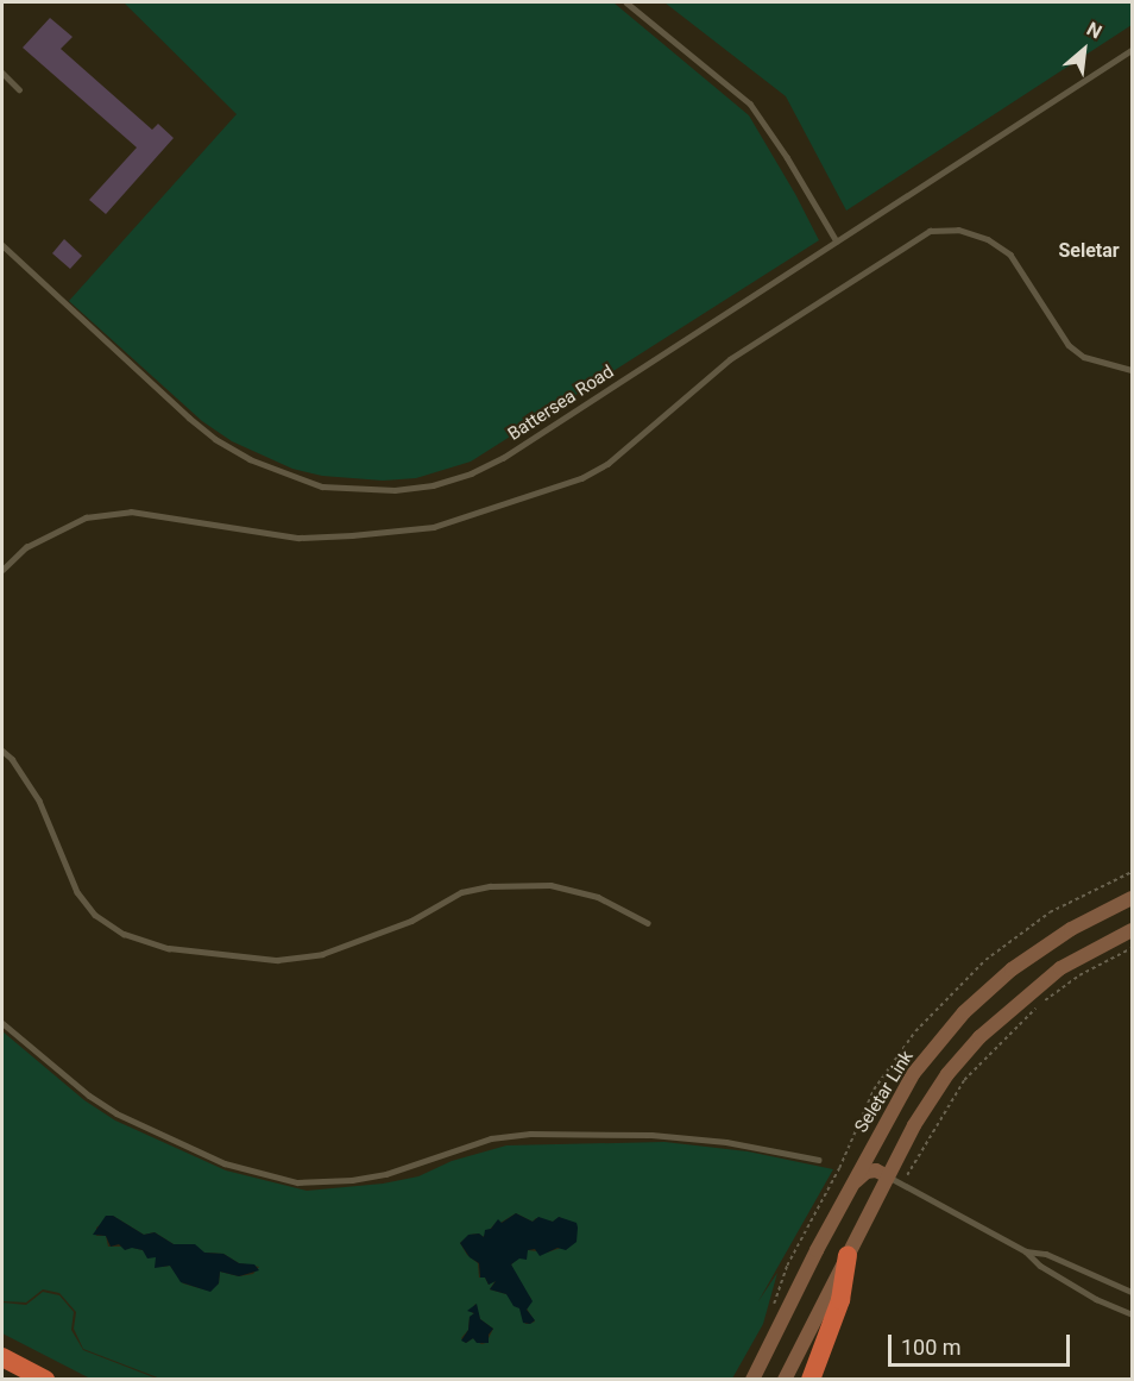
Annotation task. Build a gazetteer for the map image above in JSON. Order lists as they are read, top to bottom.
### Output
{
  "streets": {
    "main road": ["Seletar Link"],
    "lane": ["Battersea Road"]
  },
  "districts": ["Seletar"],
  "scale_bar": "100 m",
  "north": "top right"
}
